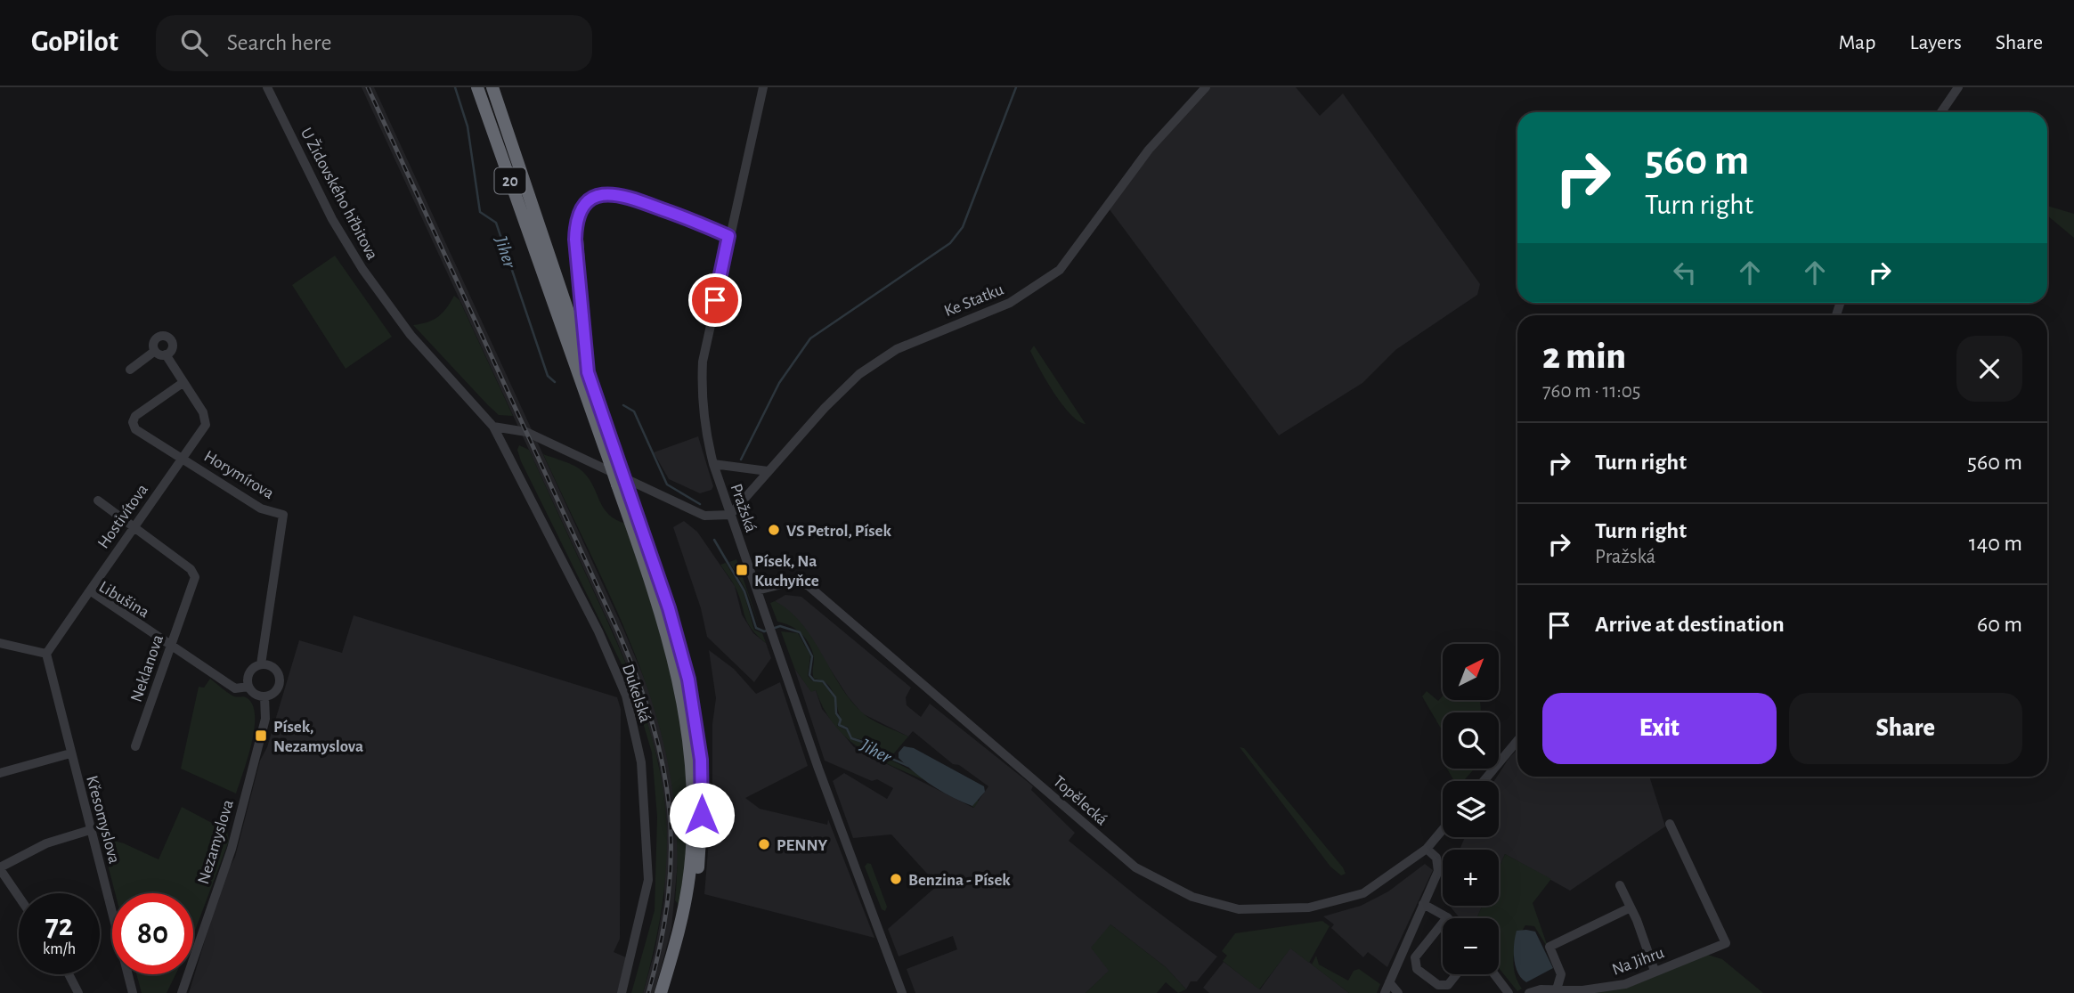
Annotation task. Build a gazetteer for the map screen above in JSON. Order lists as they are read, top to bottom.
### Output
{
  "streets": {
    "highway": ["20"],
    "street": [
      "U Židovského hřbitova",
      "Ke Statku",
      "Horymírova",
      "Pražská",
      "Hostivítova",
      "Libušina",
      "Neklanova",
      "Dukelská",
      "Topělecká",
      "Křesomyslova",
      "Nezamyslova",
      "Na Jihru"
    ]
  },
  "crossings": [
    ["20", "Pražská"],
    ["U Židovského hřbitova", "Dukelská"],
    ["Ke Statku", "Pražská"],
    ["Horymírova", "Hostivítova"],
    ["Horymírova", "Libušina"],
    ["Horymírova", "Nezamyslova"],
    ["Pražská", "Topělecká"],
    ["Hostivítova", "Libušina"],
    ["Hostivítova", "Neklanova"],
    ["Libušina", "Neklanova"],
    ["Libušina", "Křesomyslova"],
    ["Libušina", "Nezamyslova"]
  ],
  "water": ["Jiher"],
  "places": {
    "other": ["VS Petrol, Písek", "PENNY", "Benzina - Písek"],
    "transit": ["Písek, Na Kuchyňce", "Písek, Nezamyslova"]
  },
  "north": "top right",
  "page": {
    "header": "GoPilot",
    "search": "Search here",
    "nav": ["Map", "Layers", "Share"],
    "turn": ["560 m", "Turn right"],
    "heading": ["2 min", "760 m · 11:05"],
    "list": [
      {
        "name": "Turn right",
        "value": "560 m"
      },
      {
        "name": "Turn right",
        "note": "Pražská",
        "value": "140 m"
      },
      {
        "name": "Arrive at destination",
        "value": "60 m"
      }
    ],
    "map_buttons": ["+", "−"],
    "buttons": ["Exit", "Share"],
    "speed": "72 km/h",
    "limit": "80"
  }
}
